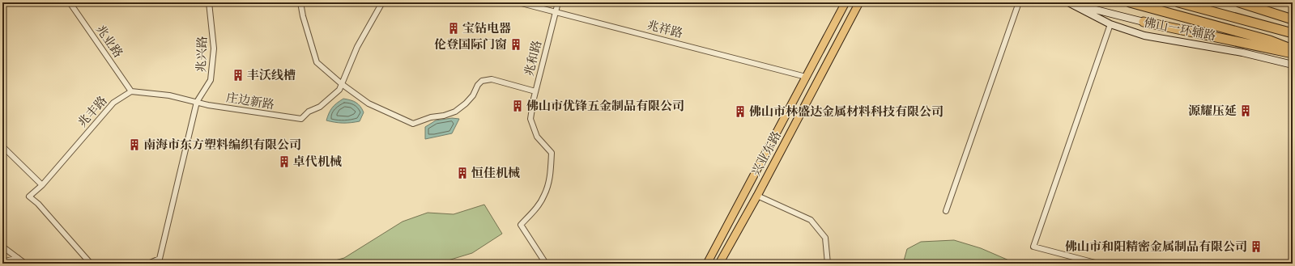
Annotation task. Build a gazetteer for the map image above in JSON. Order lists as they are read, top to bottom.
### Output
{
  "streets": {
    "main road": ["佛山一环辅路", "兴业东路"],
    "street": [
      "兆祥路",
      "兆业路",
      "兆兴路",
      "兆和路",
      "庄边新路",
      "兆丰路"
    ]
  },
  "crossings": [
    ["兆祥路", "兆和路"],
    ["兆祥路", "兴业东路"],
    ["兆业路", "兆丰路"],
    ["兆兴路", "庄边新路"]
  ],
  "places": {
    "building": [
      "宝钻电器",
      "伦登国际门窗",
      "丰沃线槽",
      "佛山市优锋五金制品有限公司",
      "源耀压延",
      "佛山市林盛达金属材料科技有限公司",
      "南海市东方塑料编织有限公司",
      "卓代机械",
      "恒佳机械",
      "佛山市和阳精密金属制品有限公司"
    ]
  }
}
